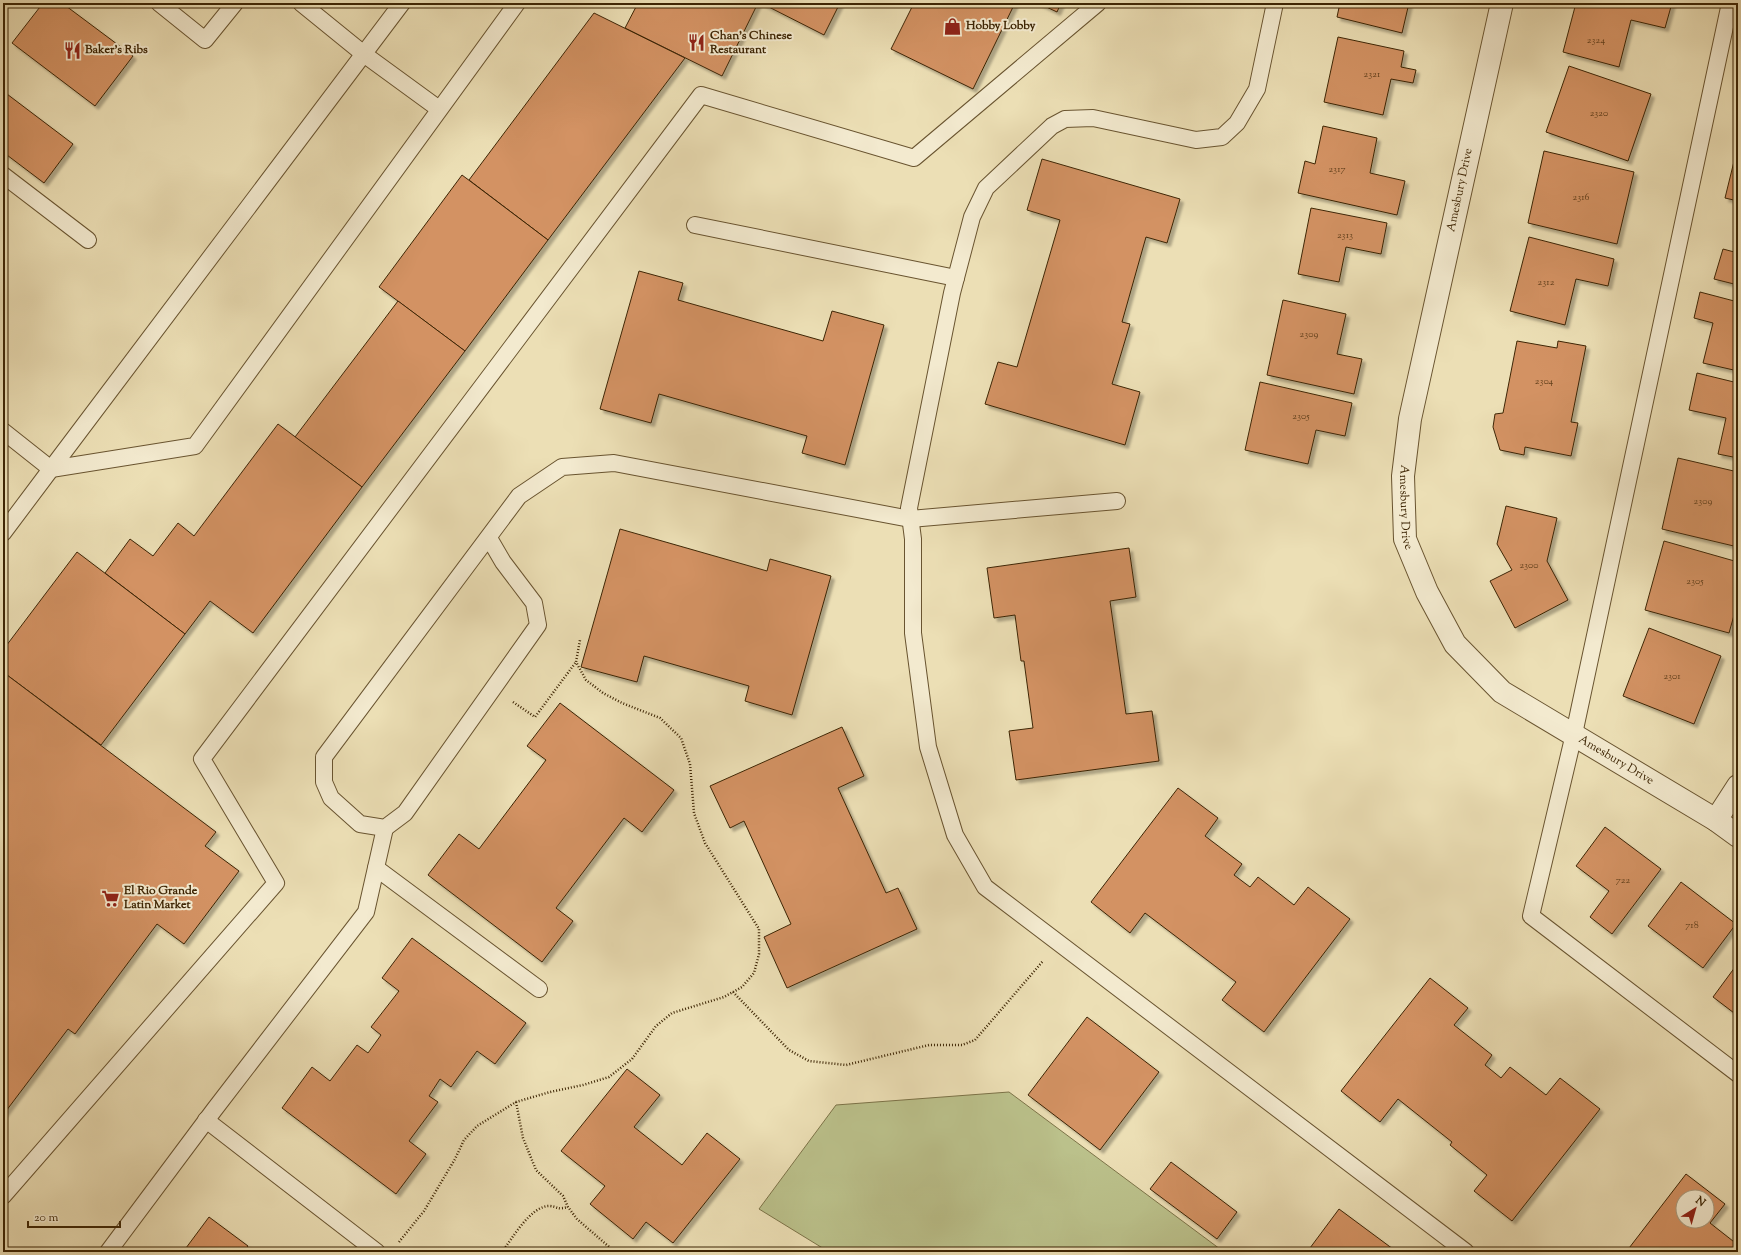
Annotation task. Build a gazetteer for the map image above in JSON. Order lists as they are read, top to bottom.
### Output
{
  "streets": {
    "street": ["Amesbury Drive"]
  },
  "places": {
    "shop": ["Hobby Lobby"],
    "restaurant": ["Chan's Chinese Restaurant", "Baker's Ribs"],
    "supermarket": ["El Rio Grande Latin Market"]
  },
  "house_numbers": [
    "2324",
    "2321",
    "2320",
    "2317",
    "2316",
    "2313",
    "2312",
    "2309",
    "2304",
    "2305",
    "2309",
    "2300",
    "2305",
    "2301",
    "722",
    "718"
  ],
  "scale_bar": "20 m",
  "north": "top right"
}
